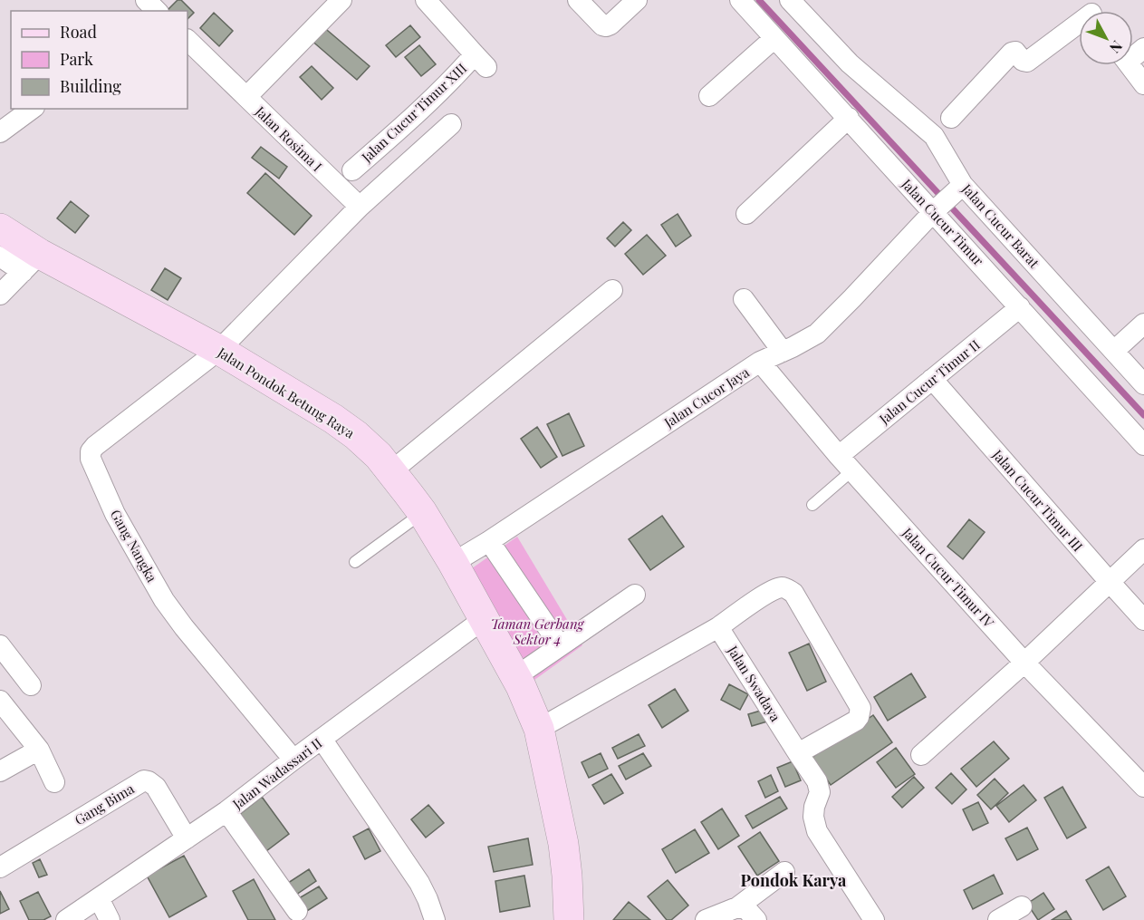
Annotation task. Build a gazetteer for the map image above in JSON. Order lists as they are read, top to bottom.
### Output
{
  "streets": {
    "main road": ["Jalan Pondok Betung Raya"],
    "street": [
      "Jalan Cucur Timur XIII",
      "Jalan Rosima I",
      "Jalan Cucur Timur",
      "Jalan Cucur Barat",
      "Jalan Cucur Timur II",
      "Jalan Cucor Jaya",
      "Jalan Cucur Timur III",
      "Gang Nangka",
      "Jalan Cucur Timur IV",
      "Jalan Swadaya",
      "Jalan Wadassari II",
      "Gang Bima"
    ]
  },
  "crossings": [
    ["Jalan Cucur Timur", "Jalan Cucur Timur II"],
    ["Jalan Cucur Timur", "Jalan Cucor Jaya"],
    ["Jalan Cucur Barat", "Jalan Cucor Jaya"],
    ["Jalan Cucur Timur II", "Jalan Cucur Timur III"],
    ["Jalan Cucur Timur II", "Jalan Cucur Timur IV"],
    ["Jalan Pondok Betung Raya", "Jalan Cucor Jaya"],
    ["Jalan Pondok Betung Raya", "Gang Nangka"],
    ["Jalan Pondok Betung Raya", "Jalan Wadassari II"],
    ["Jalan Cucor Jaya", "Jalan Cucur Timur IV"],
    ["Gang Nangka", "Jalan Wadassari II"],
    ["Jalan Wadassari II", "Gang Bima"]
  ],
  "districts": ["Pondok Karya"],
  "parks": ["Taman Gerbang Sektor 4"],
  "legend": ["Road", "Park", "Building"],
  "north": "bottom right"
}
